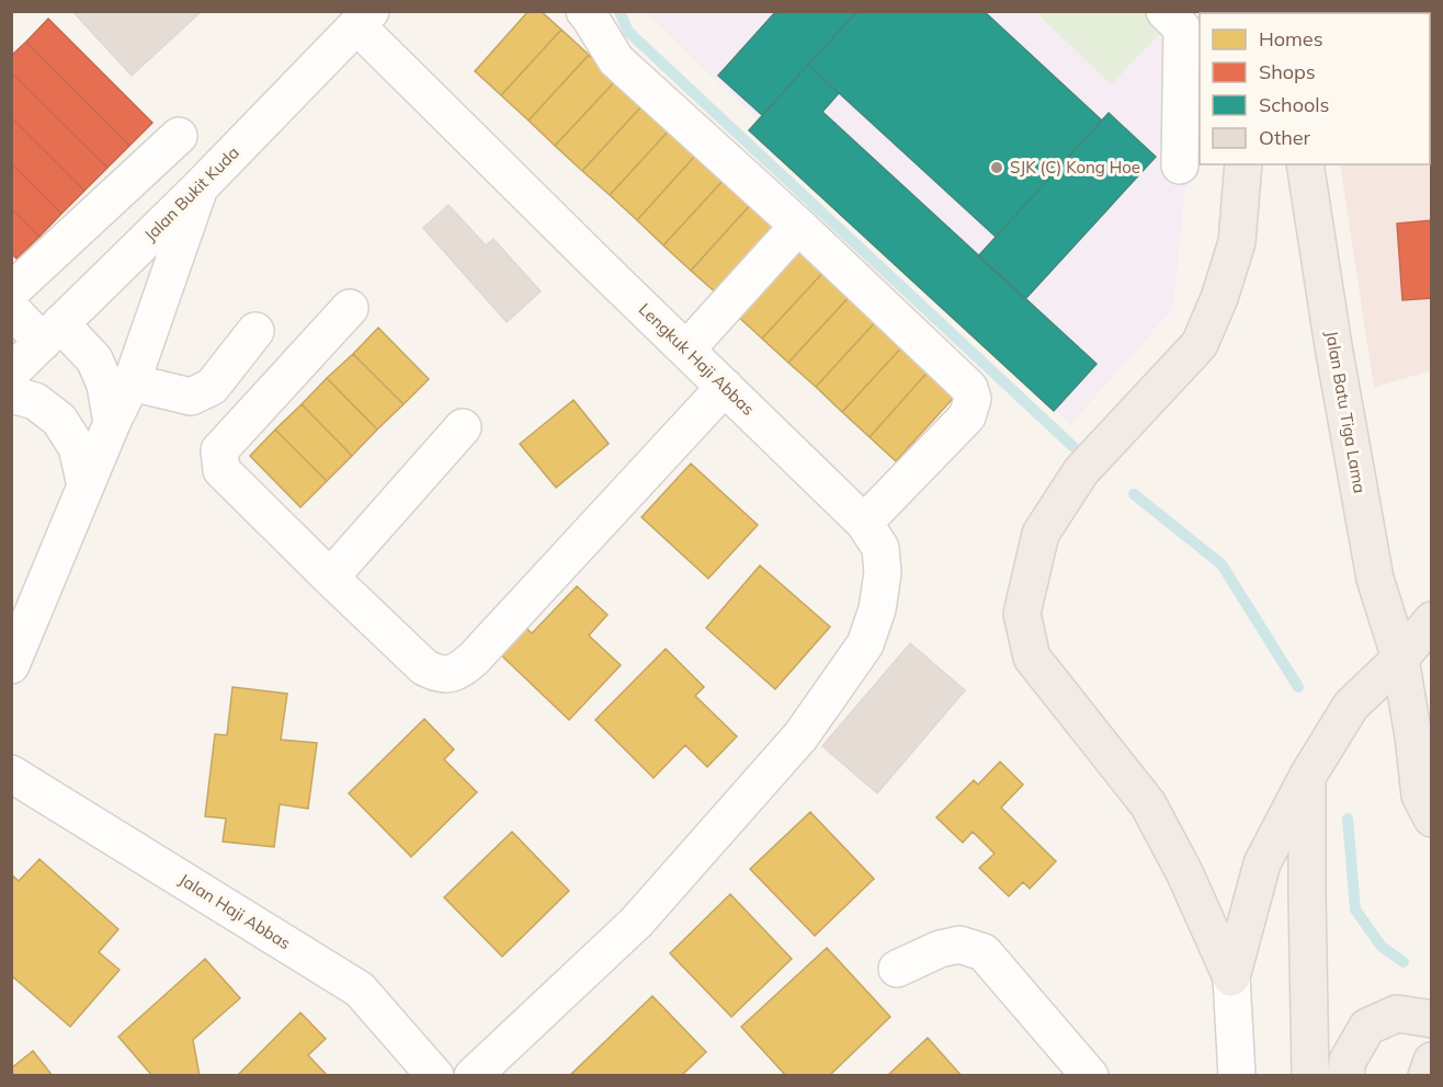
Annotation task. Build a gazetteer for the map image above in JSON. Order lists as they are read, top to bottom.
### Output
{
  "streets": {
    "highway": ["Jalan Batu Tiga Lama"],
    "street": ["Jalan Bukit Kuda", "Lengkuk Haji Abbas", "Jalan Haji Abbas"]
  },
  "crossings": [
    ["Jalan Bukit Kuda", "Lengkuk Haji Abbas"]
  ],
  "places": ["SJK (C) Kong Hoe"],
  "legend": [
    "Homes",
    "Shops",
    "Schools",
    "Other"
  ]
}
